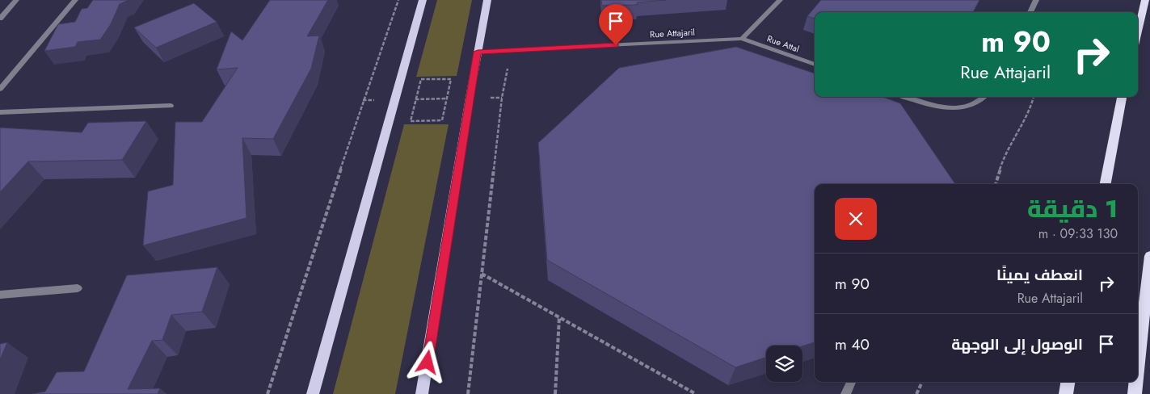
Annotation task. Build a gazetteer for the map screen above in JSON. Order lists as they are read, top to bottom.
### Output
{
  "streets": {
    "street": ["Rue Attajaril", "Rue Attal"]
  },
  "crossings": [
    ["Rue Attajaril", "Rue Attal"]
  ],
  "page": {
    "turn": ["90 m", "Rue Attajaril"],
    "heading": ["1 دقيقة", "130 m · 09:33"],
    "list": [
      {
        "name": "انعطف يمينًا",
        "note": "Rue Attajaril",
        "value": "90 m"
      },
      {
        "name": "الوصول إلى الوجهة",
        "value": "40 m"
      }
    ]
  }
}
